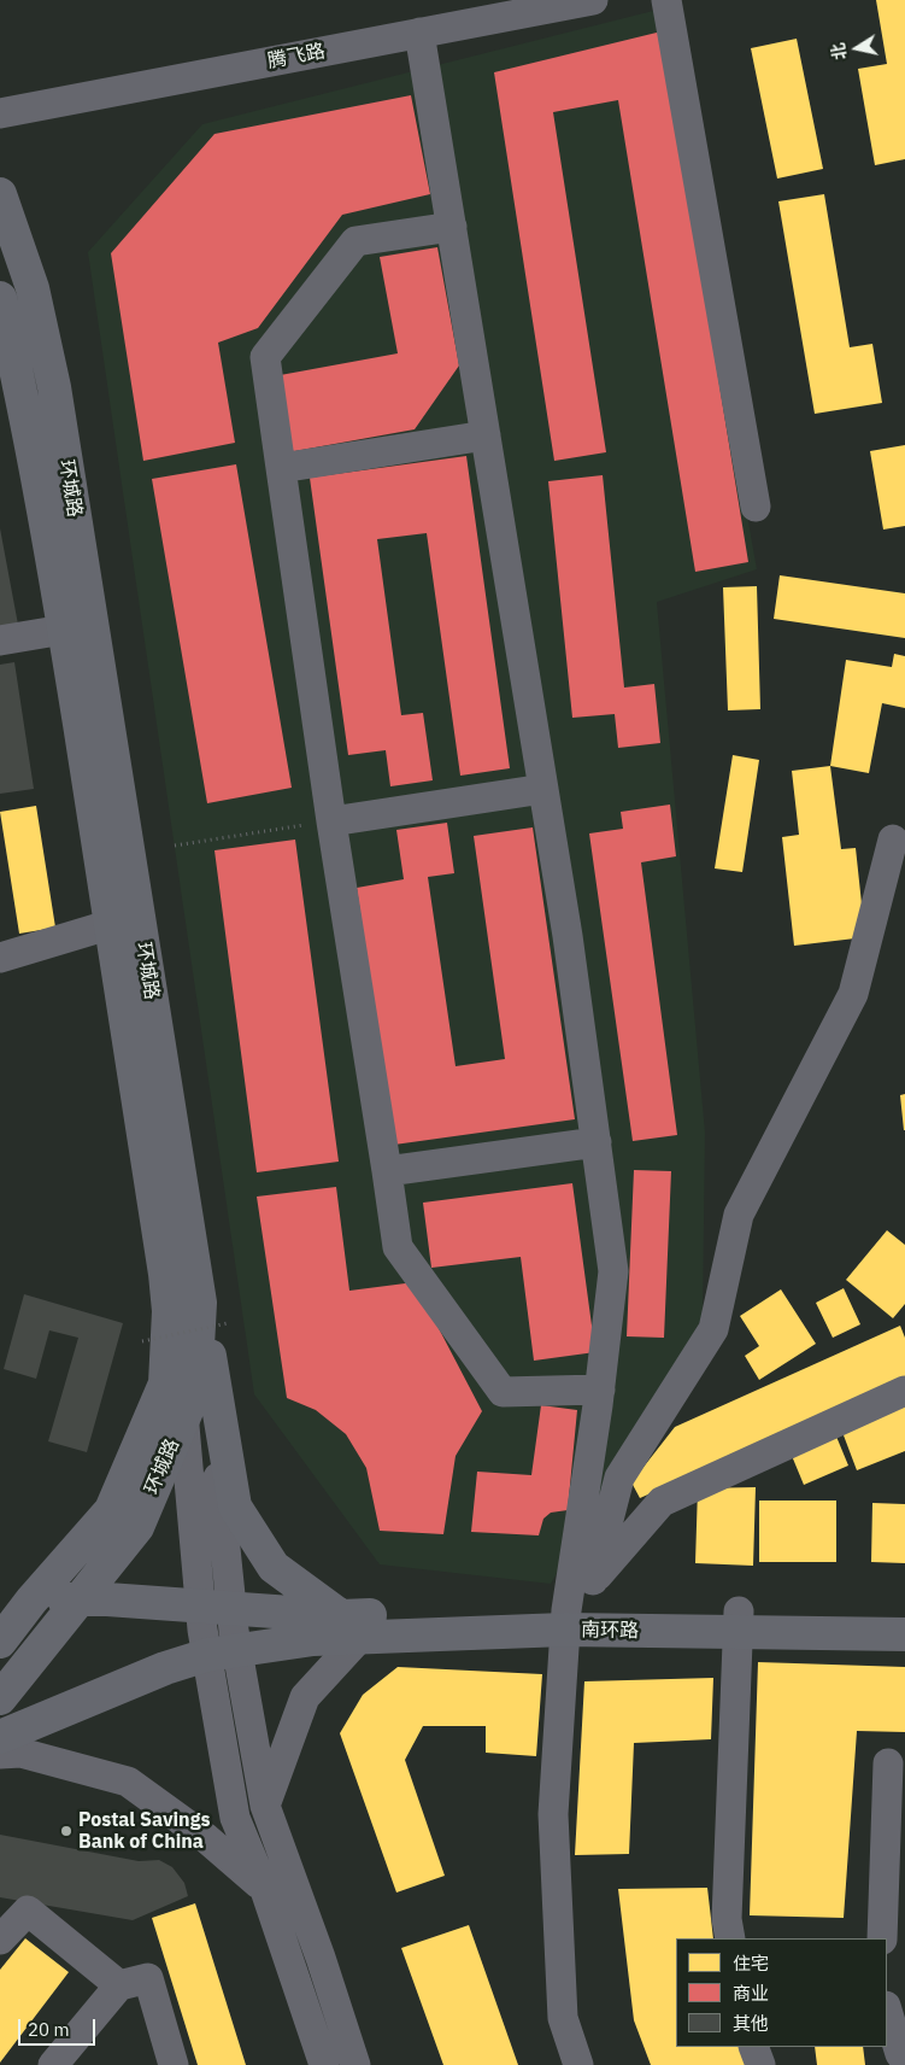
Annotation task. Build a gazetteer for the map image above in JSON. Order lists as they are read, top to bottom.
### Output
{
  "streets": {
    "main road": ["环城路", "南环路"],
    "street": ["腾飞路"]
  },
  "places": ["Postal Savings Bank of China"],
  "legend": ["住宅", "商业", "其他"],
  "scale_bar": "20 m",
  "north": "left"
}
